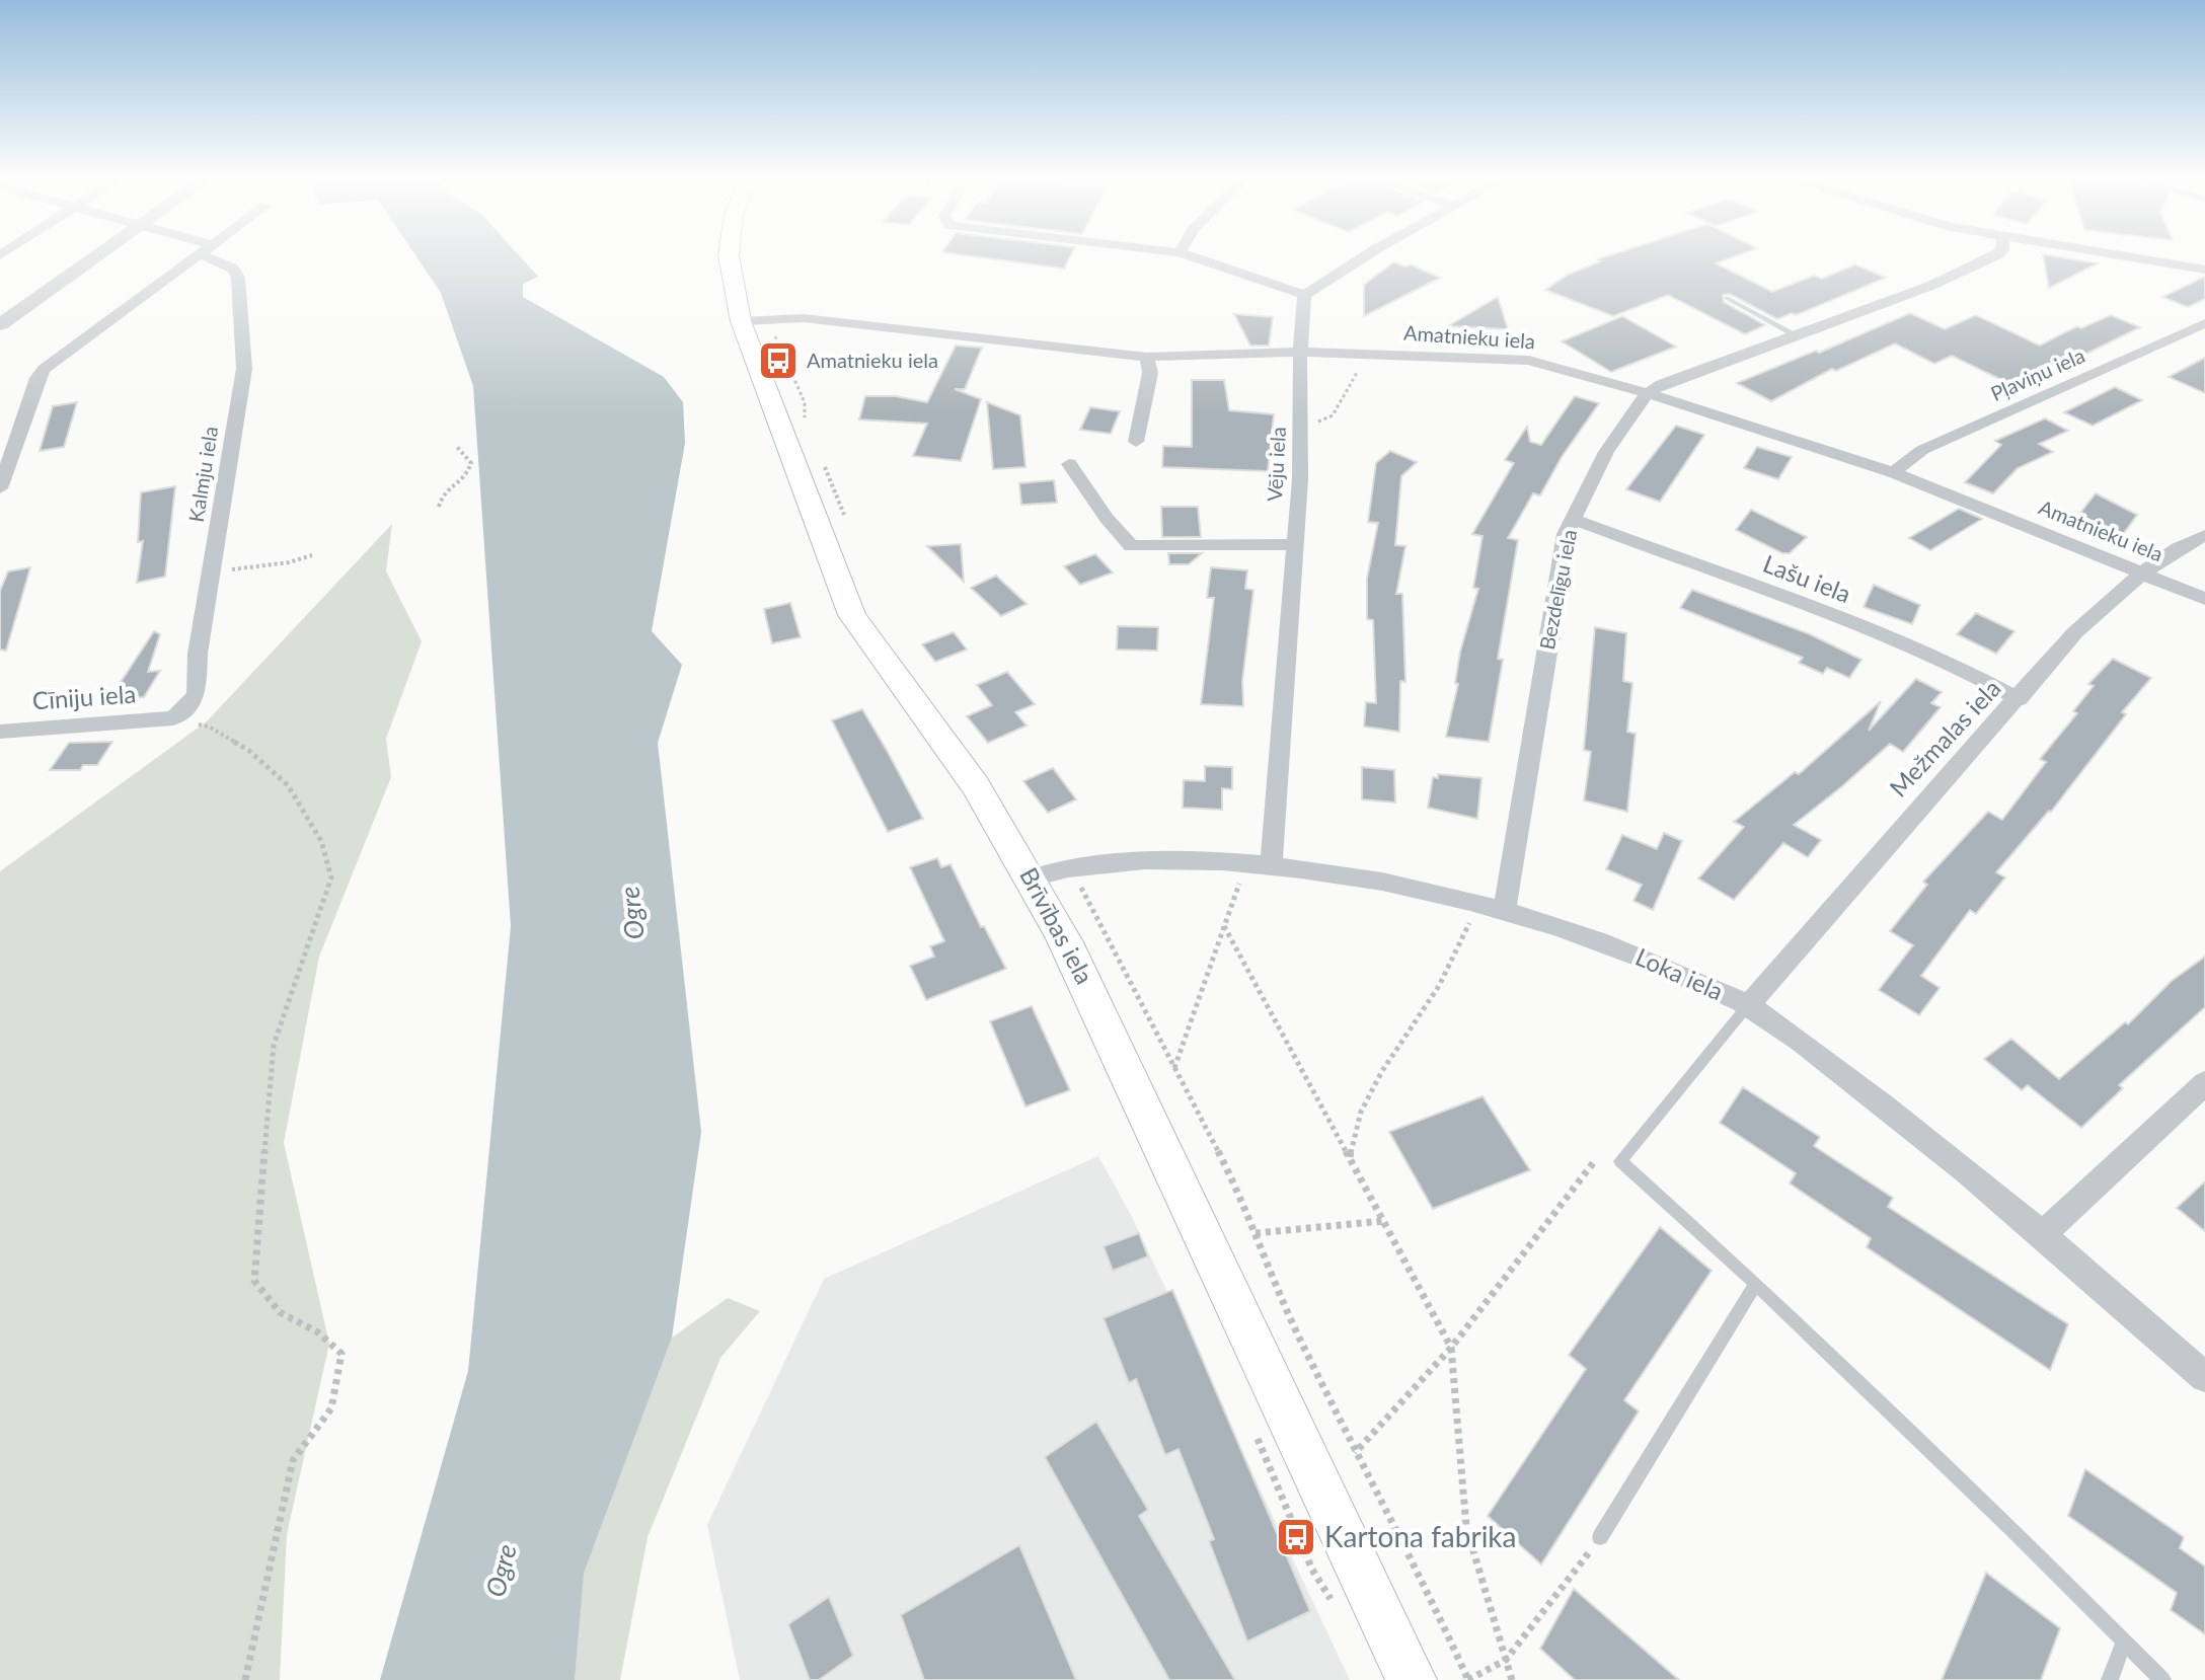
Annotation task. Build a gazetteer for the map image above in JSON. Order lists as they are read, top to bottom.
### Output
{
  "streets": {
    "main road": ["Brīvības iela"],
    "street": [
      "Amatnieku iela",
      "Pļaviņu iela",
      "Vēju iela",
      "Kalmju iela",
      "Lašu iela",
      "Bezdelīgu iela",
      "Cīniju iela",
      "Mežmalas iela",
      "Loka iela"
    ]
  },
  "crossings": [
    ["Amatnieku iela", "Pļaviņu iela"],
    ["Amatnieku iela", "Vēju iela"],
    ["Amatnieku iela", "Bezdelīgu iela"],
    ["Amatnieku iela", "Mežmalas iela"],
    ["Amatnieku iela", "Brīvības iela"],
    ["Vēju iela", "Loka iela"],
    ["Kalmju iela", "Cīniju iela"],
    ["Lašu iela", "Bezdelīgu iela"],
    ["Lašu iela", "Mežmalas iela"],
    ["Bezdelīgu iela", "Loka iela"],
    ["Mežmalas iela", "Loka iela"],
    ["Brīvības iela", "Loka iela"]
  ],
  "water": ["Ogre"],
  "places": {
    "bus stop": ["Amatnieku iela", "Kartona fabrika"]
  }
}
